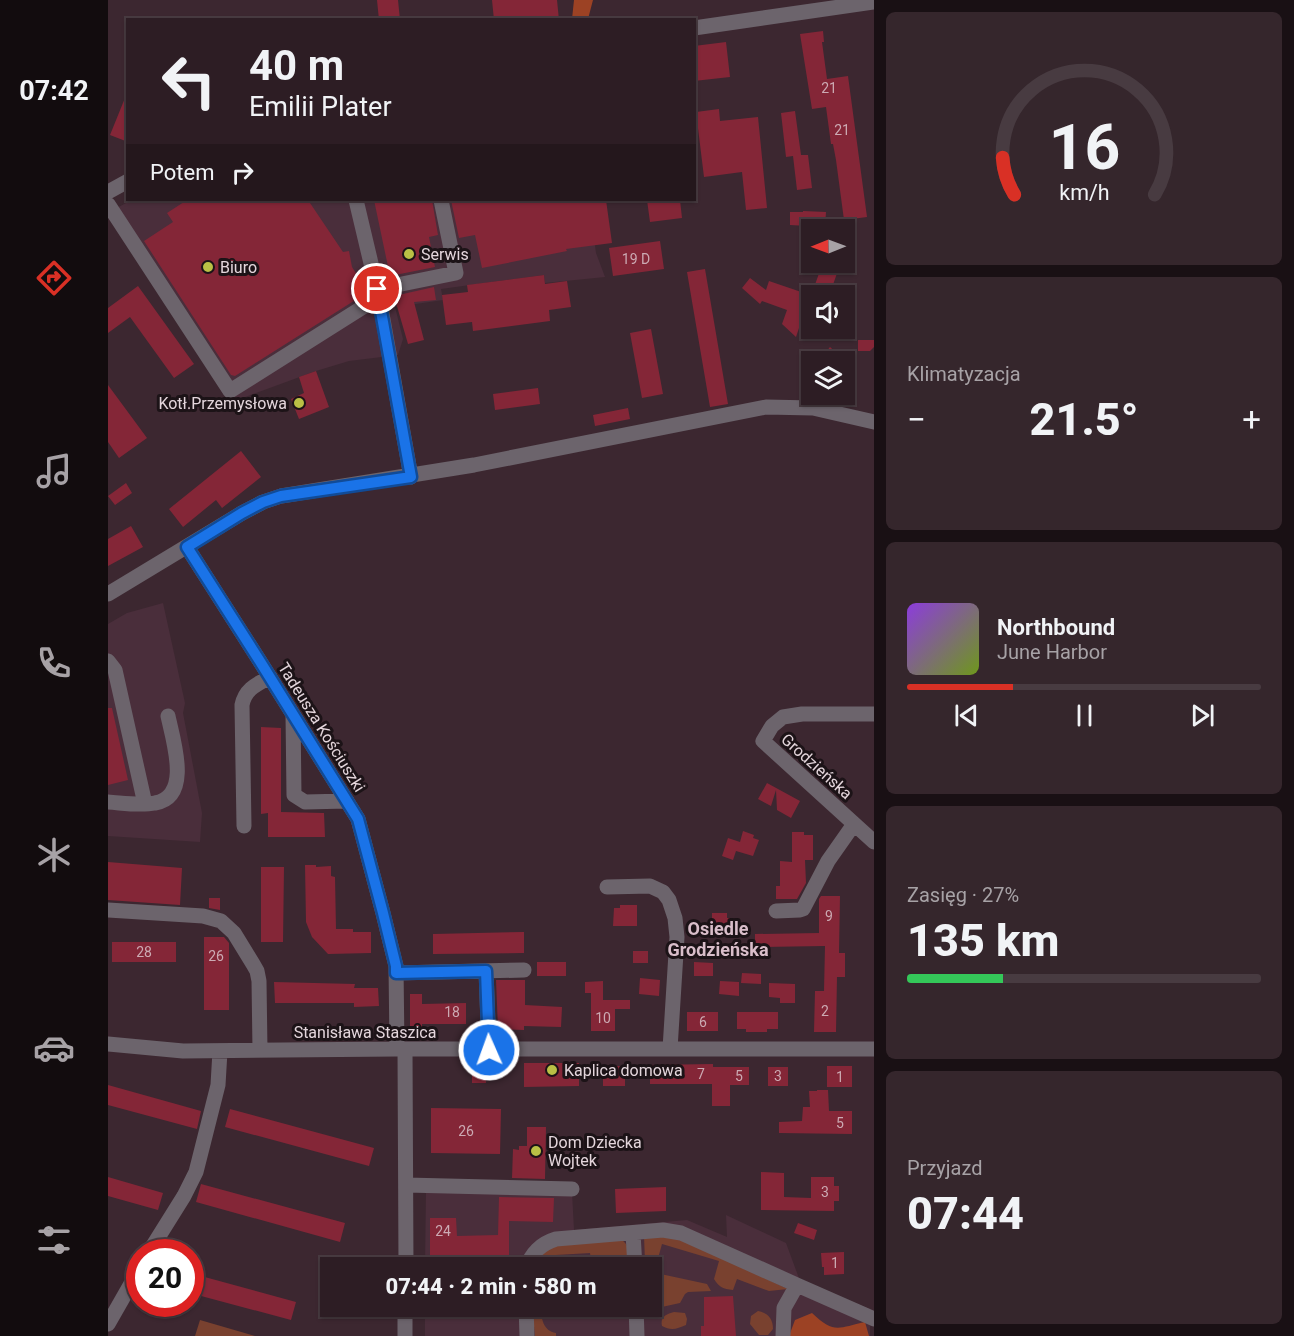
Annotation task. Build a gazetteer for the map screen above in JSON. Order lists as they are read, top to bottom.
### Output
{
  "streets": {
    "street": ["Tadeusza Kościuszki", "Grodzieńska", "Stanisława Staszica"]
  },
  "crossings": [
    ["Tadeusza Kościuszki", "Stanisława Staszica"]
  ],
  "districts": ["Osiedle Grodzieńska"],
  "places": [
    "Serwis",
    "Biuro",
    "Kotł.Przemysłowa",
    "Kaplica domowa",
    "Dom Dziecka Wojtek"
  ],
  "house_numbers": [
    "21",
    "21",
    "19 D",
    "9",
    "28",
    "26",
    "2",
    "18",
    "10",
    "6",
    "7",
    "5",
    "3",
    "1",
    "5",
    "26",
    "3",
    "24",
    "1"
  ],
  "north": "left",
  "page": {
    "tabs": "07:42",
    "turn": ["40 m", "Emilii Plater"],
    "then": "Potem",
    "tile": [
      "Klimatyzacja",
      ["Zasięg · 27%", "135 km"],
      ["Przyjazd", "07:44"]
    ],
    "heat": ["−", "21.5°", "+"],
    "song": ["Northbound", "June Harbor"],
    "limit": "20",
    "trip": "07:44 · 2 min · 580 m",
    "gauge": ["16", "km/h"]
  }
}
